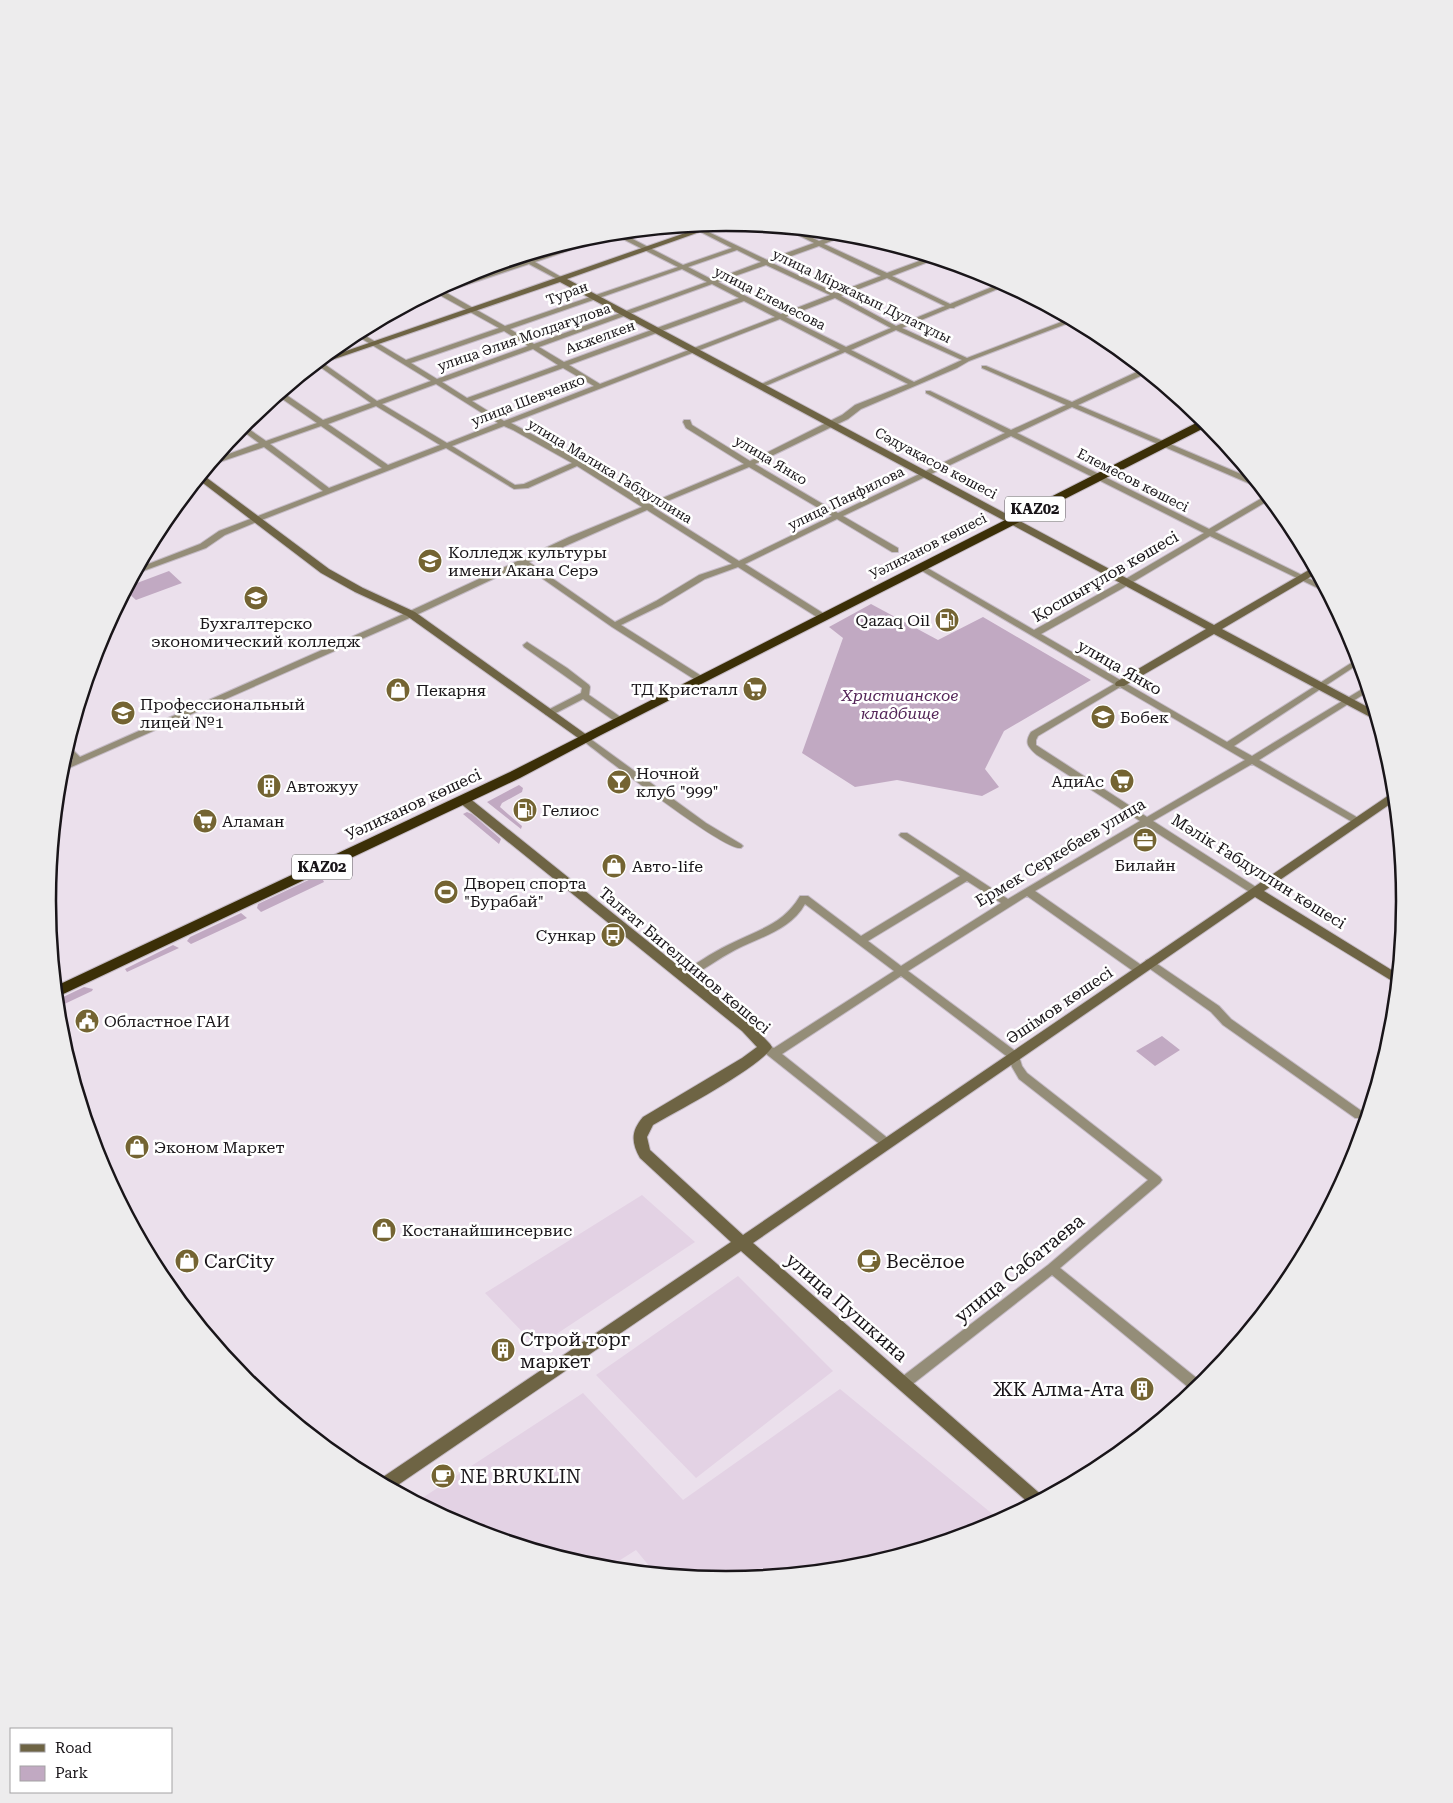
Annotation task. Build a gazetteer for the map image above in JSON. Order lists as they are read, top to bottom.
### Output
{
  "streets": {
    "highway": ["KАZ02", "Уәлиханов көшесі"],
    "street": [
      "Туран",
      "улица Міржақып Дулатұлы",
      "улица Елемесова",
      "улица Әлия Молдағұлова",
      "Акжелкен",
      "улица Шевченко",
      "улица Янко",
      "Сәдуақасов көшесі",
      "улица Малика Габдуллина",
      "Елемесов көшесі",
      "улица Панфилова",
      "Қосшығұлов көшесі",
      "Ермек Серкебаев улица",
      "Мәлік Ғабдуллин көшесі",
      "Талғат Бигелдинов көшесі",
      "Әшімов көшесі",
      "улица Сабатаева",
      "улица Пушкина"
    ]
  },
  "crossings": [
    ["Туран", "улица Міржақып Дулатұлы"],
    ["Туран", "улица Елемесова"],
    ["Туран", "Сәдуақасов көшесі"],
    ["Туран", "улица Малика Габдуллина"],
    ["улица Міржақып Дулатұлы", "улица Әлия Молдағұлова"],
    ["улица Міржақып Дулатұлы", "улица Шевченко"],
    ["улица Елемесова", "улица Әлия Молдағұлова"],
    ["улица Елемесова", "Акжелкен"],
    ["улица Елемесова", "улица Шевченко"],
    ["улица Әлия Молдағұлова", "Сәдуақасов көшесі"],
    ["улица Әлия Молдағұлова", "улица Малика Габдуллина"],
    ["Акжелкен", "Сәдуақасов көшесі"],
    ["Акжелкен", "улица Малика Габдуллина"],
    ["улица Шевченко", "Сәдуақасов көшесі"],
    ["улица Шевченко", "улица Малика Габдуллина"],
    ["улица Янко", "улица Панфилова"],
    ["улица Янко", "Уәлиханов көшесі"],
    ["улица Янко", "Қосшығұлов көшесі"],
    ["улица Янко", "Ермек Серкебаев улица"],
    ["улица Янко", "Мәлік Ғабдуллин көшесі"],
    ["улица Янко", "Әшімов көшесі"],
    ["Сәдуақасов көшесі", "улица Панфилова"],
    ["Сәдуақасов көшесі", "Уәлиханов көшесі"],
    ["Сәдуақасов көшесі", "Қосшығұлов көшесі"],
    ["Сәдуақасов көшесі", "Ермек Серкебаев улица"],
    ["улица Малика Габдуллина", "улица Панфилова"],
    ["улица Малика Габдуллина", "KАZ02"],
    ["улица Малика Габдуллина", "Уәлиханов көшесі"],
    ["Елемесов көшесі", "улица Панфилова"],
    ["Елемесов көшесі", "Уәлиханов көшесі"],
    ["Елемесов көшесі", "Қосшығұлов көшесі"],
    ["KАZ02", "Уәлиханов көшесі"],
    ["Уәлиханов көшесі", "Талғат Бигелдинов көшесі"],
    ["Ермек Серкебаев улица", "Мәлік Ғабдуллин көшесі"],
    ["Ермек Серкебаев улица", "Талғат Бигелдинов көшесі"],
    ["Ермек Серкебаев улица", "улица Пушкина"],
    ["Мәлік Ғабдуллин көшесі", "Әшімов көшесі"],
    ["Талғат Бигелдинов көшесі", "Әшімов көшесі"],
    ["Әшімов көшесі", "улица Сабатаева"],
    ["Әшімов көшесі", "улица Пушкина"],
    ["улица Сабатаева", "улица Пушкина"]
  ],
  "parks": ["Христианское кладбище"],
  "places": {
    "school or university": [
      "Колледж культуры имени Акана Серэ",
      "Бухгалтерско экономический колледж",
      "Профессиональный лицей №1",
      "Бобек"
    ],
    "fuel station": ["Qazaq Oil", "Гелиос"],
    "supermarket": ["ТД Кристалл", "АдиАс", "Аламан"],
    "shop": [
      "Пекарня",
      "Авто-life",
      "Эконом Маркет",
      "Костанайшинсервис",
      "CarCity"
    ],
    "bar": ["Ночной клуб \"999\""],
    "building": ["Автожуу", "Строй торг маркет", "ЖК Алма-Ата"],
    "office": ["Билайн"],
    "sports": ["Дворец спорта \"Бурабай\""],
    "bus stop": ["Сункар"],
    "public building": ["Областное ГАИ"],
    "cafe": ["Весёлое", "NE BRUKLIN"]
  },
  "legend": ["Road", "Park"]
}
